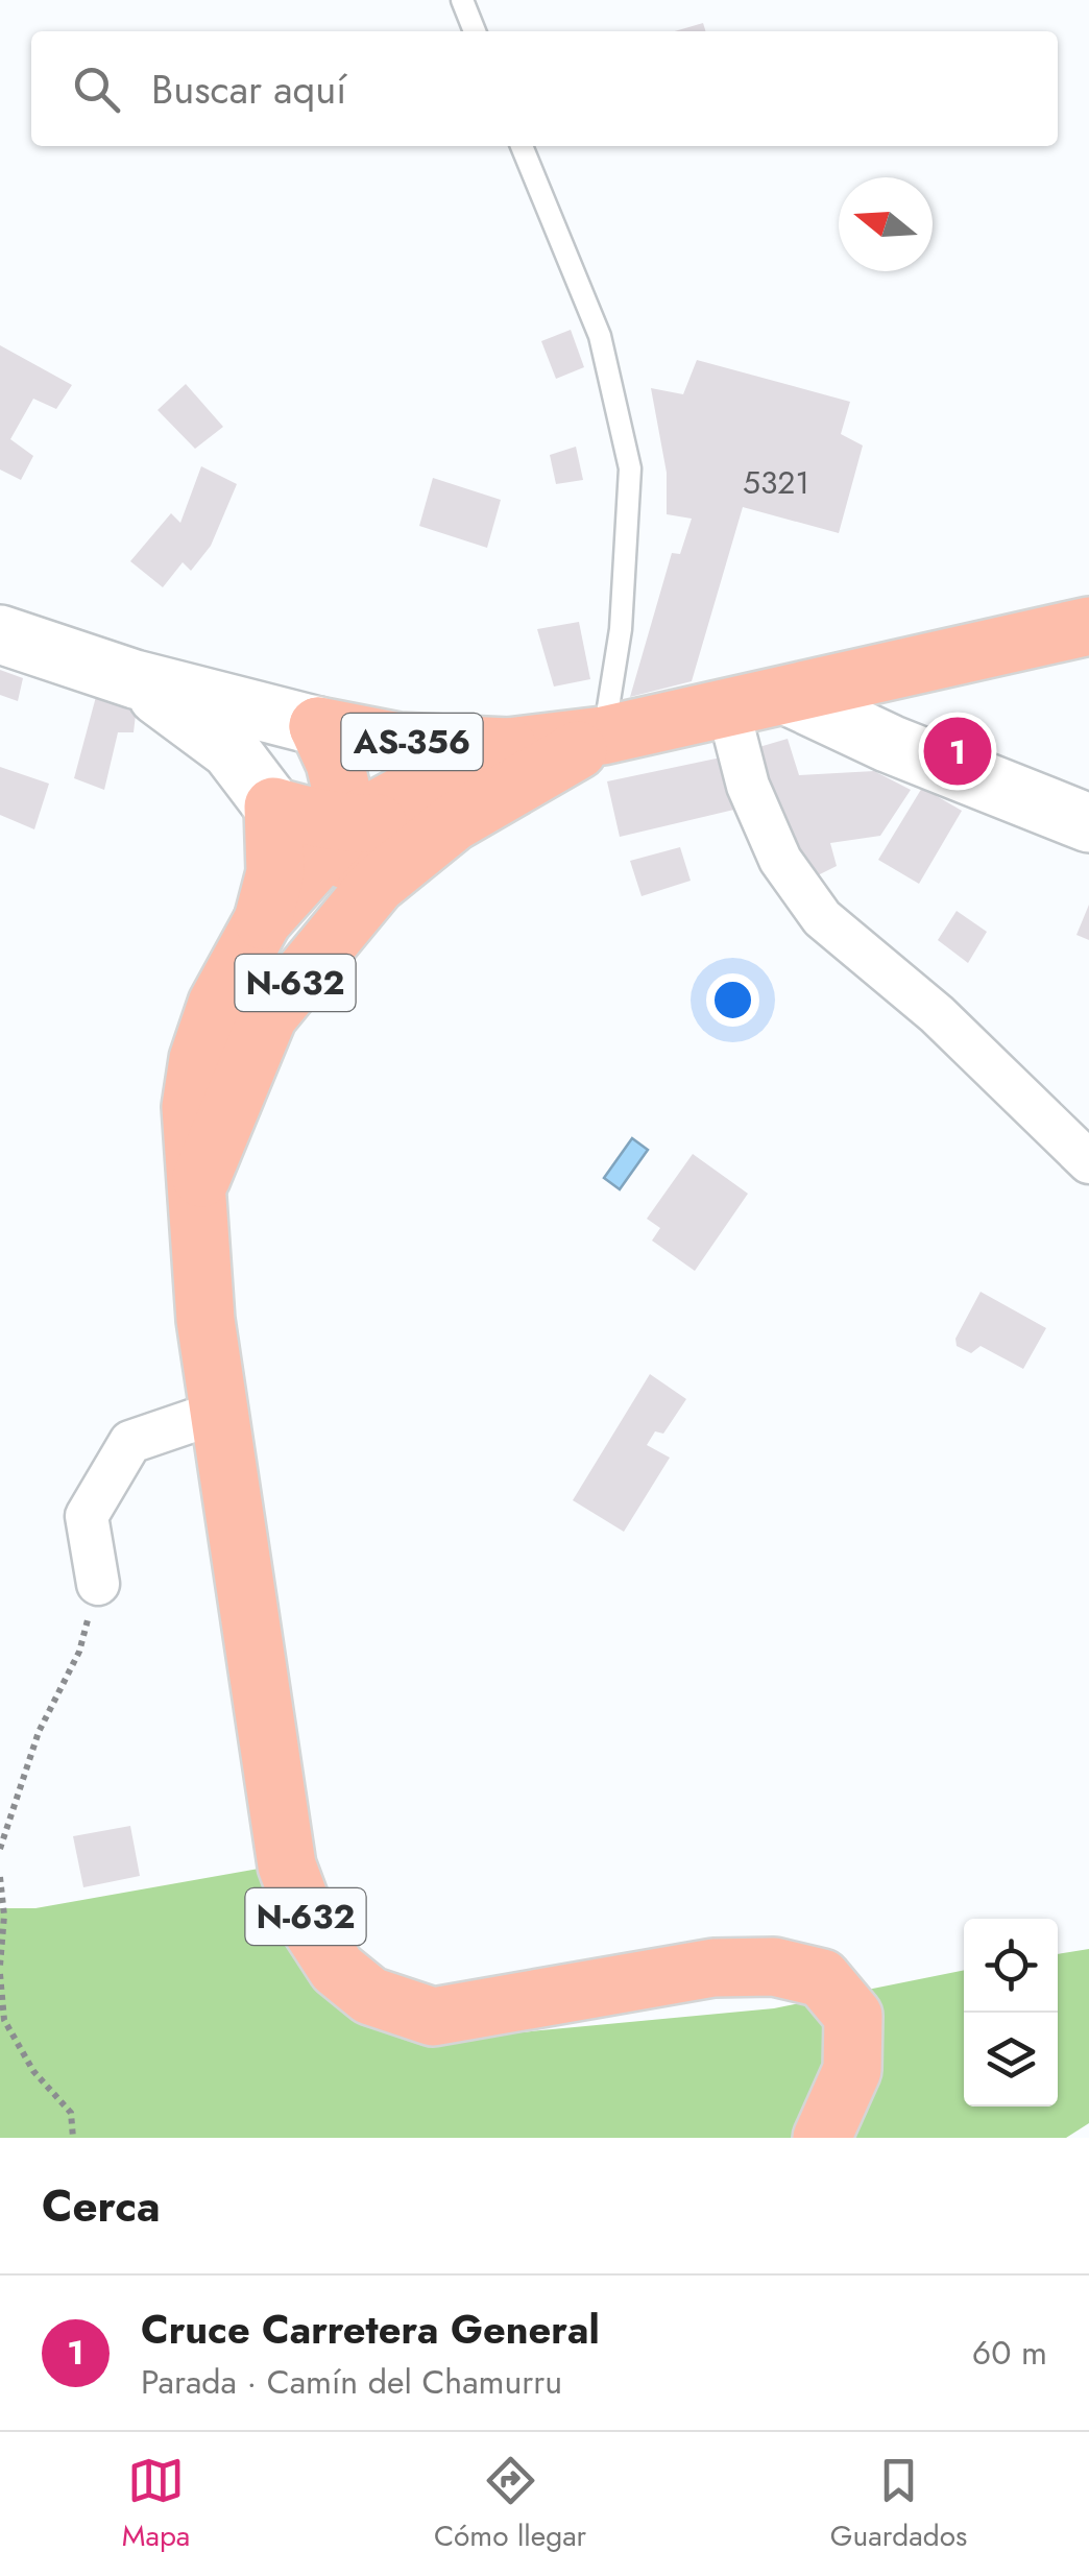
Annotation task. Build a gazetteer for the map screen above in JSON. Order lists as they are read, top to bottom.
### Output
{
  "streets": {
    "highway": ["AS-356", "N-632"]
  },
  "crossings": [
    ["AS-356", "N-632"]
  ],
  "house_numbers": ["5321"],
  "north": "left",
  "page": {
    "search": "Buscar aquí",
    "pins": "1",
    "heading": "Cerca",
    "list": [
      {
        "mark": "1",
        "name": "Cruce Carretera General",
        "note": "Parada · Camín del Chamurru",
        "value": "60 m"
      }
    ],
    "nav": ["Mapa", "Cómo llegar", "Guardados"]
  }
}
